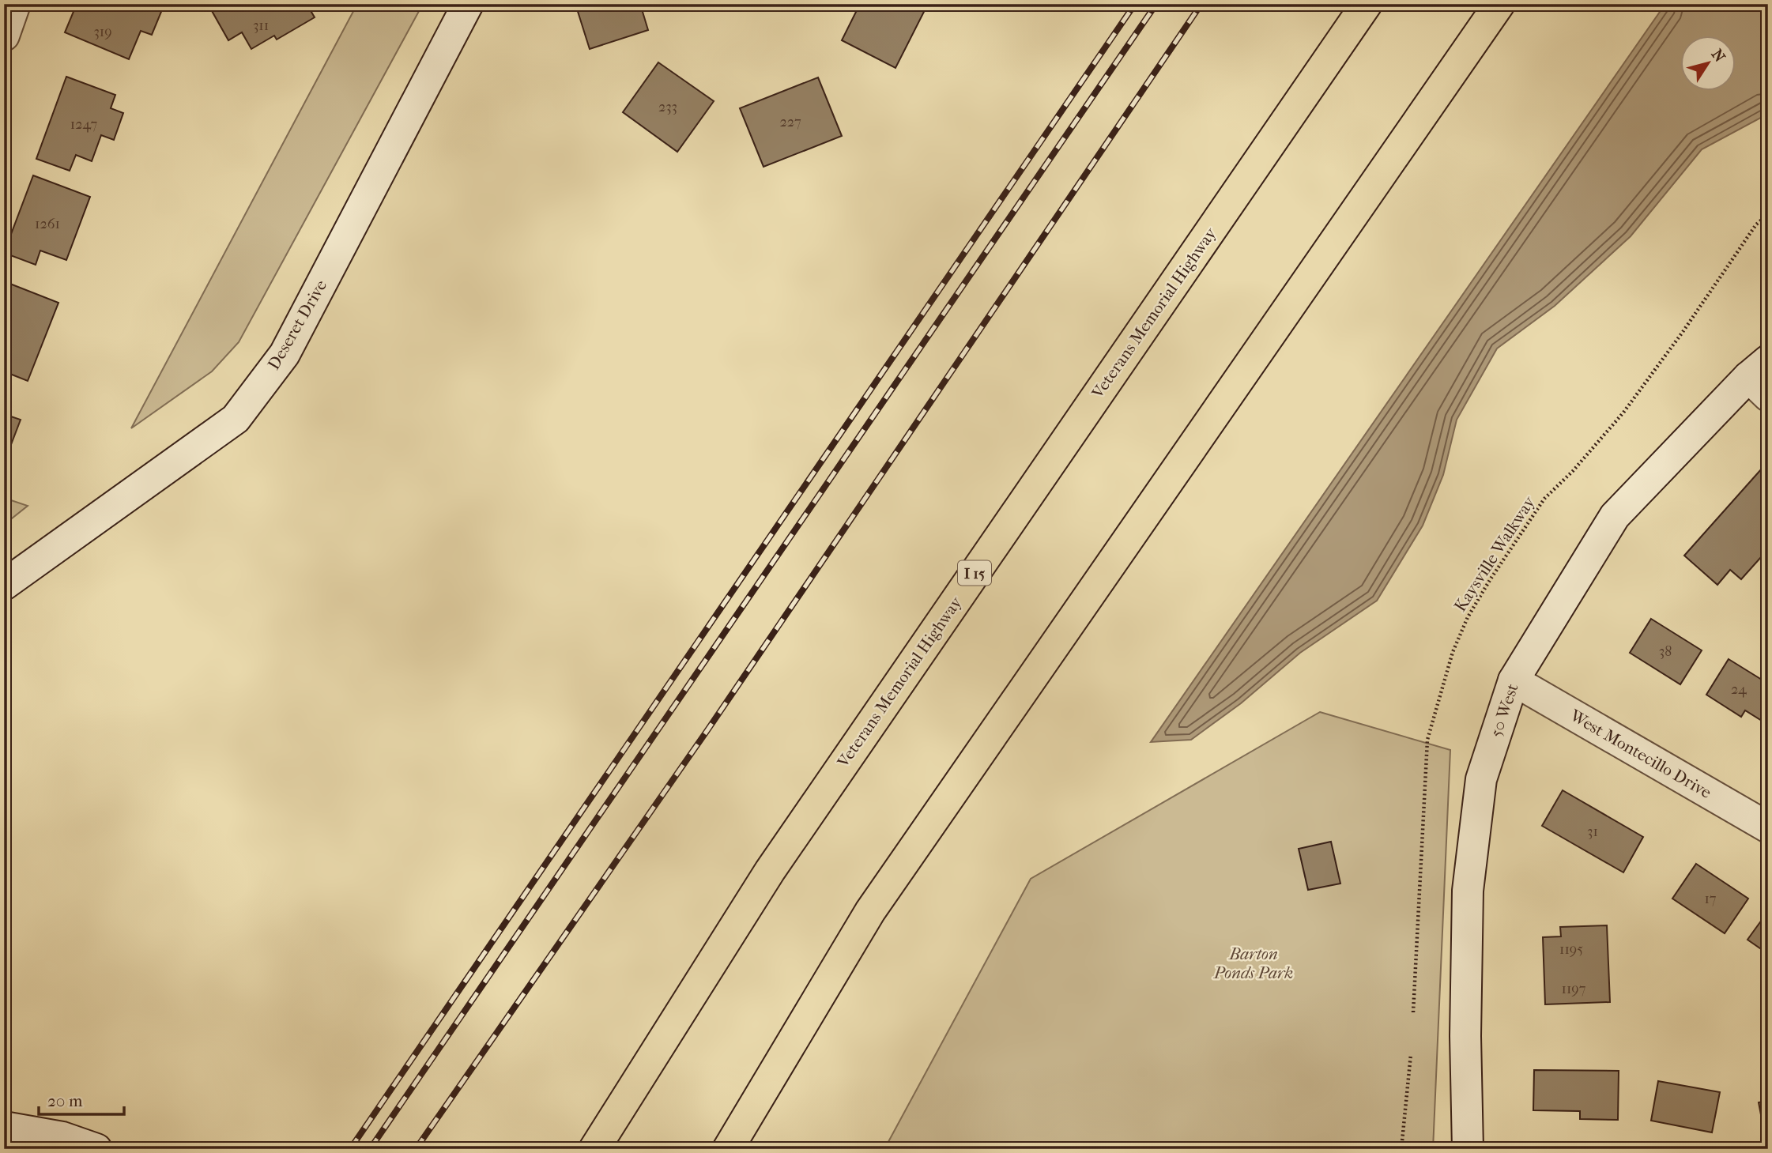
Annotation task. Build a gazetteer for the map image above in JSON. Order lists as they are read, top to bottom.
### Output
{
  "streets": {
    "highway": ["Veterans Memorial Highway", "I 15"],
    "street": ["Deseret Drive", "50 West", "West Montecillo Drive"],
    "path": ["Kaysville Walkway"]
  },
  "crossings": [
    ["50 West", "West Montecillo Drive"]
  ],
  "parks": ["Barton Ponds Park"],
  "house_numbers": [
    "311",
    "319",
    "233",
    "227",
    "1247",
    "1261",
    "38",
    "24",
    "31",
    "17",
    "1195",
    "1197"
  ],
  "scale_bar": "20 m",
  "north": "top right"
}
